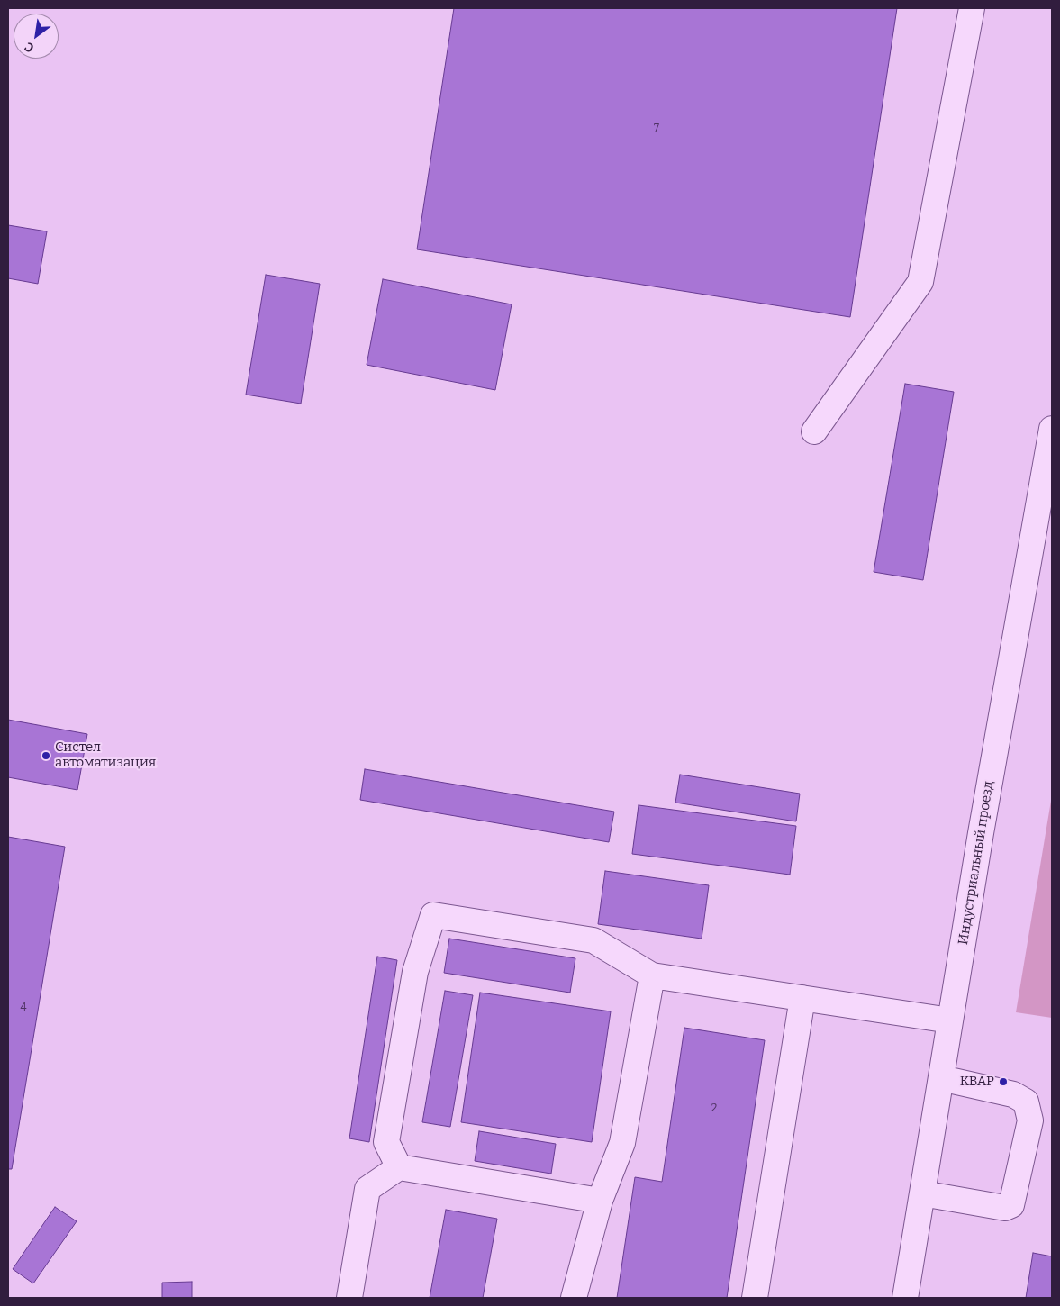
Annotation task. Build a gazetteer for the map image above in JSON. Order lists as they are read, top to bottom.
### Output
{
  "streets": {
    "street": ["Индустриальный проезд"]
  },
  "places": ["Систел автоматизация", "КВАР"],
  "house_numbers": ["7", "4", "2"],
  "north": "bottom left"
}
